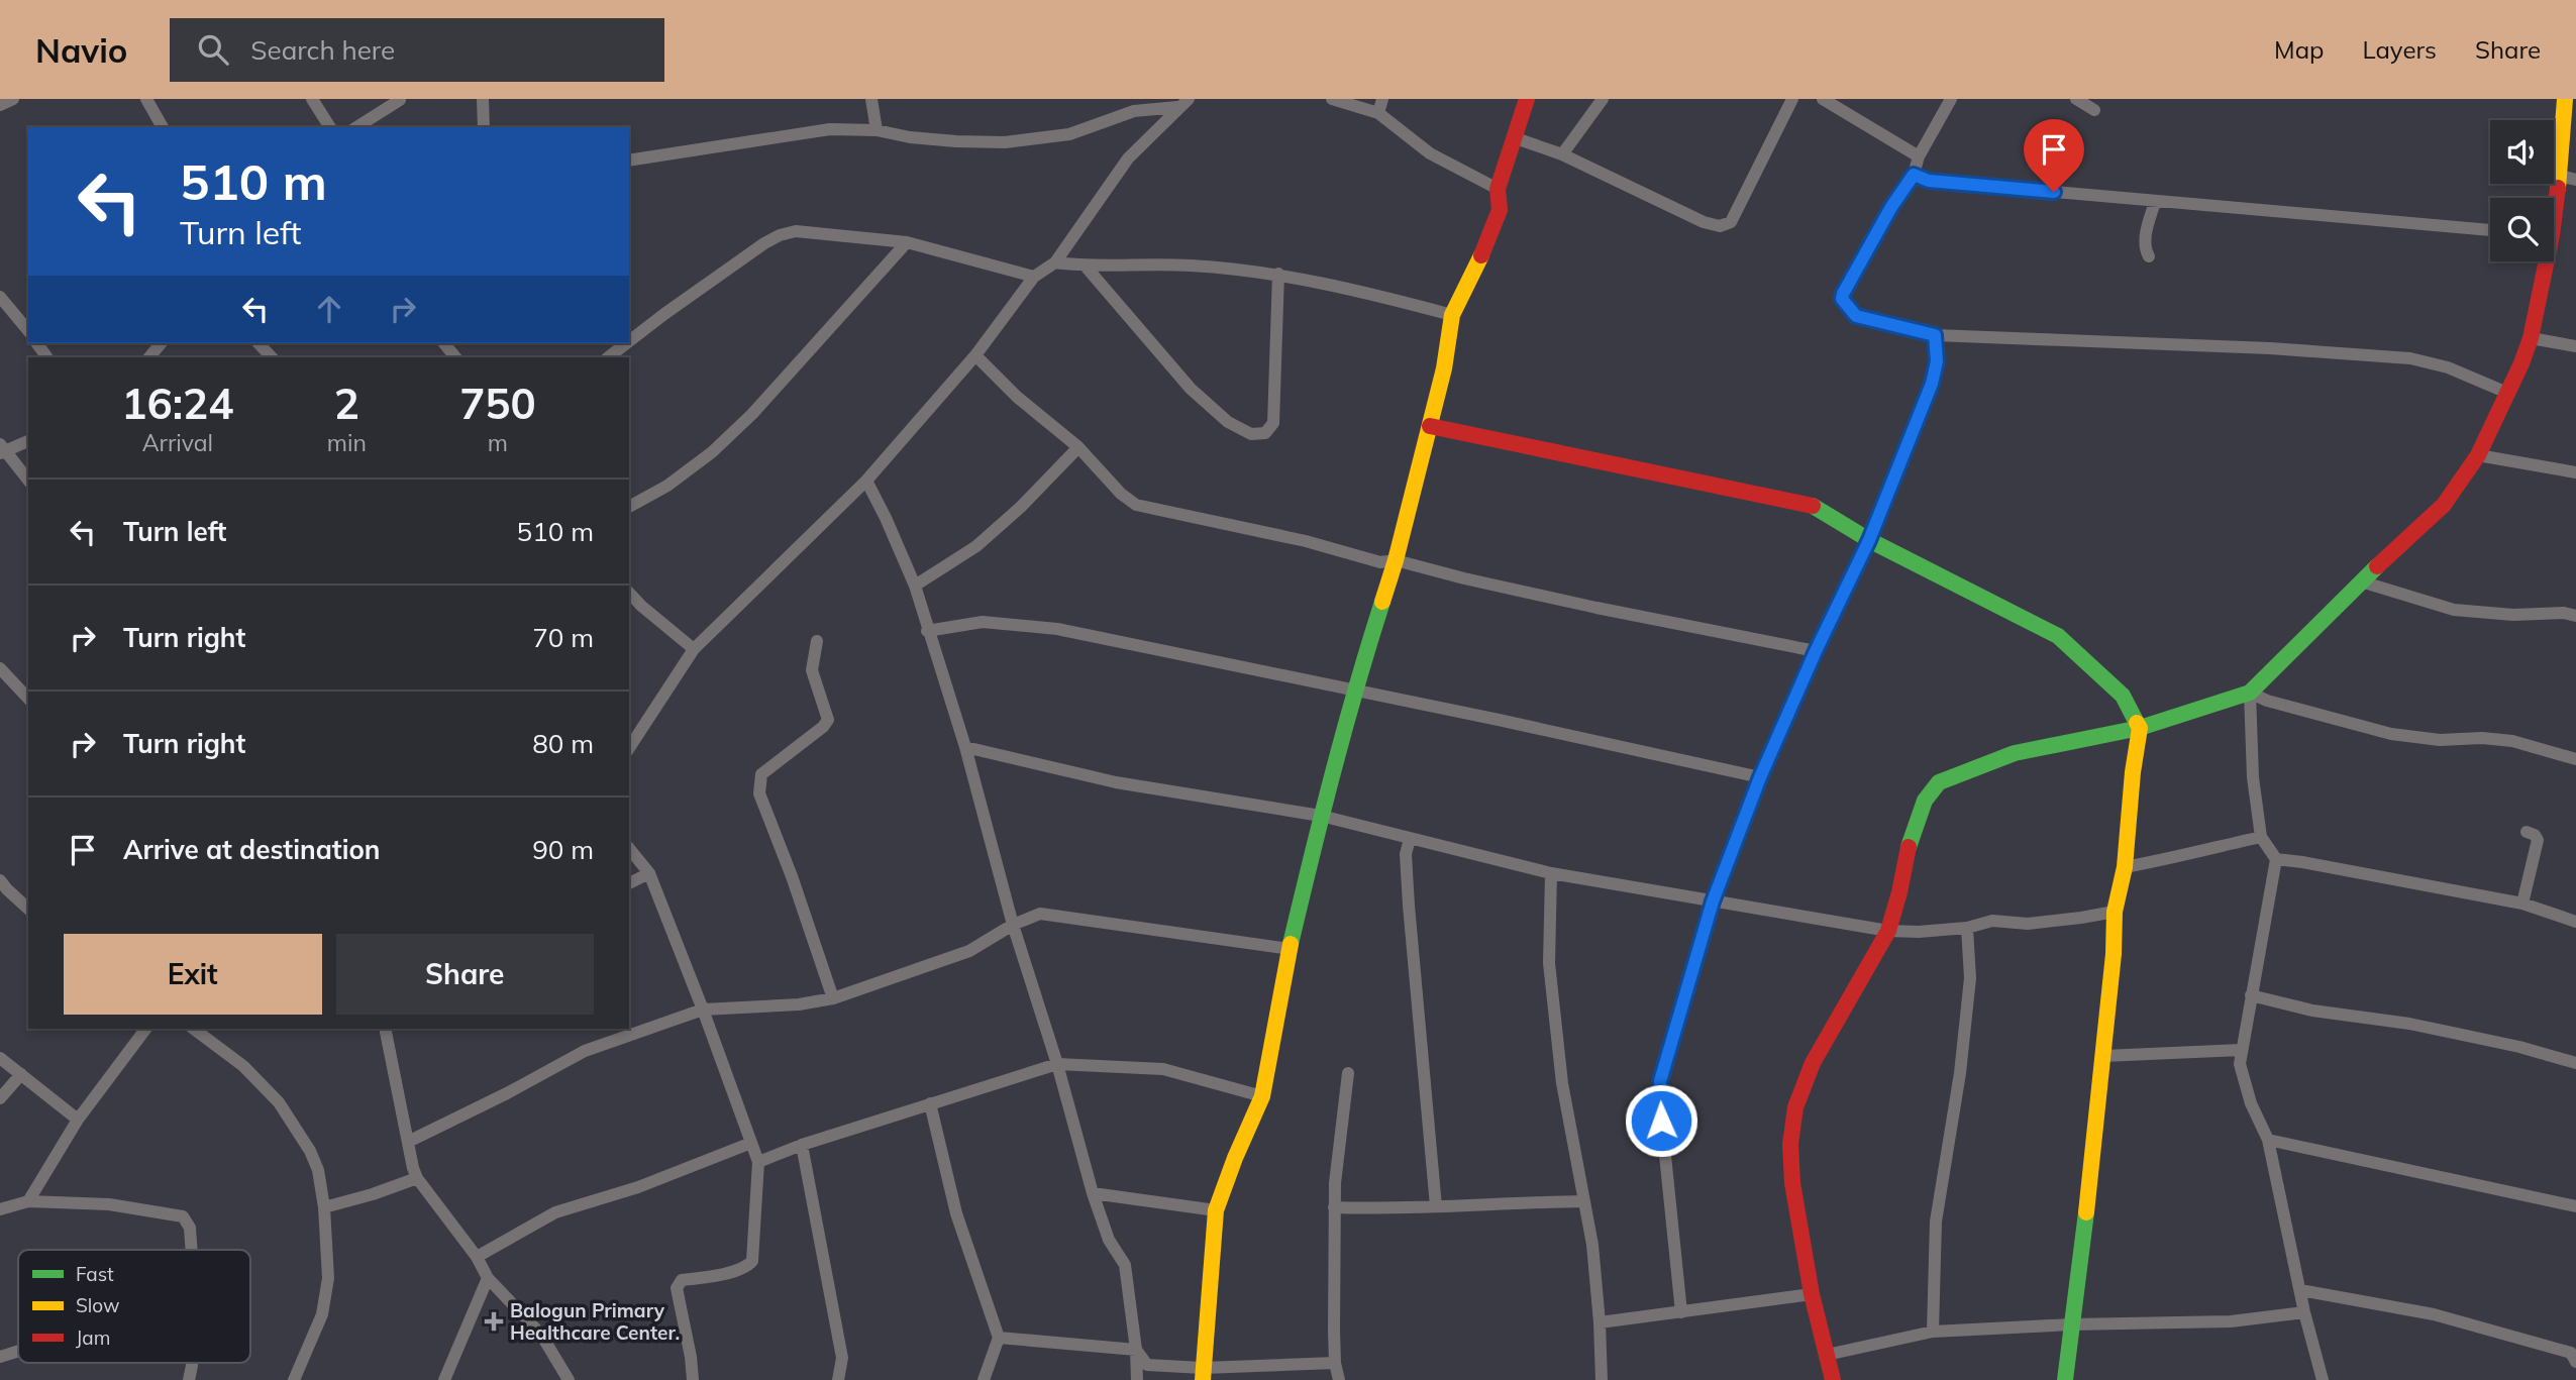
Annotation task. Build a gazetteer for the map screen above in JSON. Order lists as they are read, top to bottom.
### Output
{
  "places": {
    "health": ["Balogun Primary Healthcare Center."]
  },
  "legend": ["Fast", "Slow", "Jam"],
  "page": {
    "header": "Navio",
    "search": "Search here",
    "nav": ["Map", "Layers", "Share"],
    "turn": ["510 m", "Turn left"],
    "eta": [
      "16:24",
      "Arrival",
      "2",
      "min",
      "750",
      "m"
    ],
    "list": [
      {
        "name": "Turn left",
        "value": "510 m"
      },
      {
        "name": "Turn right",
        "value": "70 m"
      },
      {
        "name": "Turn right",
        "value": "80 m"
      },
      {
        "name": "Arrive at destination",
        "value": "90 m"
      }
    ],
    "buttons": ["Exit", "Share"]
  }
}
